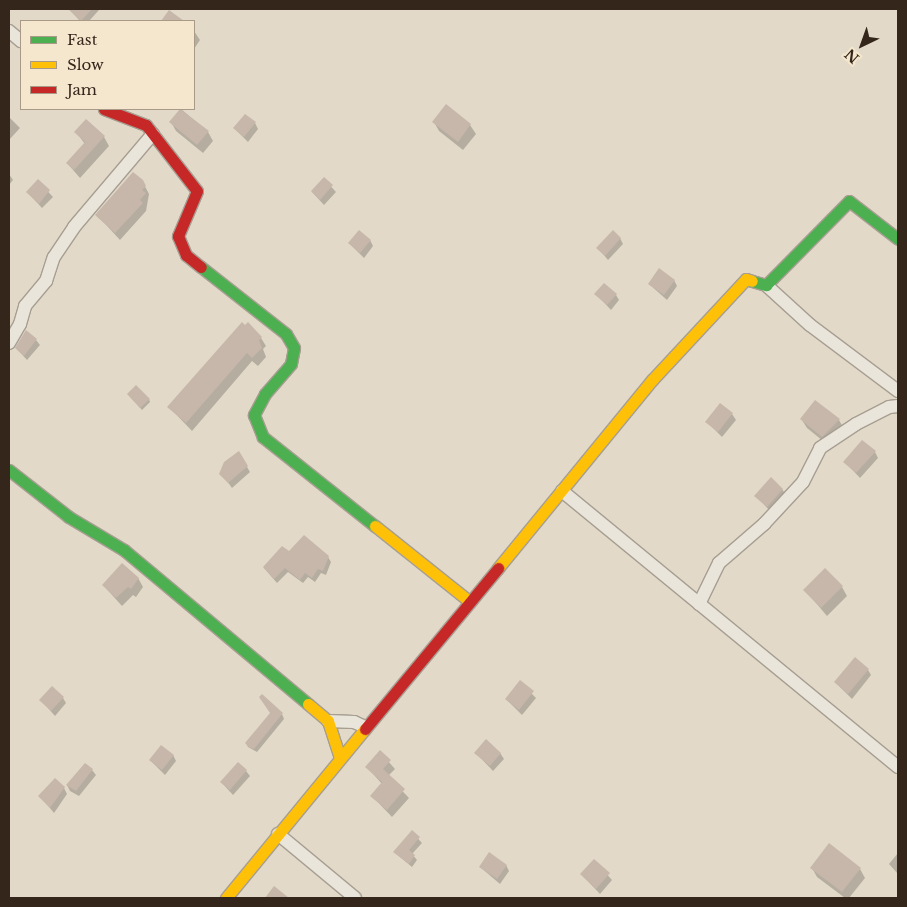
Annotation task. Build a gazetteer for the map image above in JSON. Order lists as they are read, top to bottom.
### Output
{
  "legend": ["Fast", "Slow", "Jam"],
  "north": "bottom left"
}
